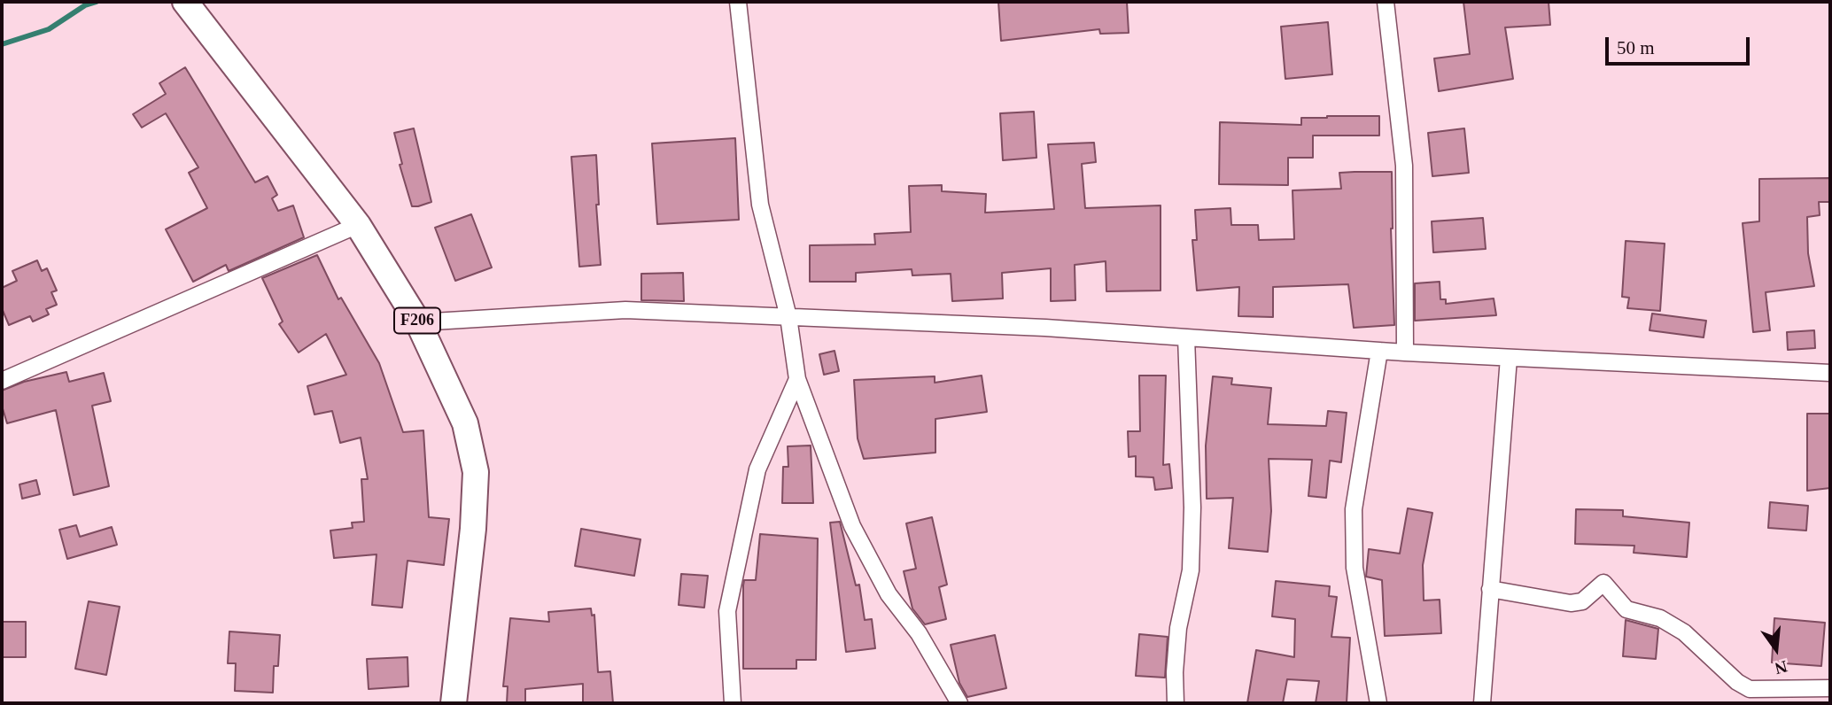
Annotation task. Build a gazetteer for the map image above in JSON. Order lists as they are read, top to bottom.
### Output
{
  "streets": {
    "main road": ["F206"]
  },
  "scale_bar": "50 m",
  "north": "bottom"
}
